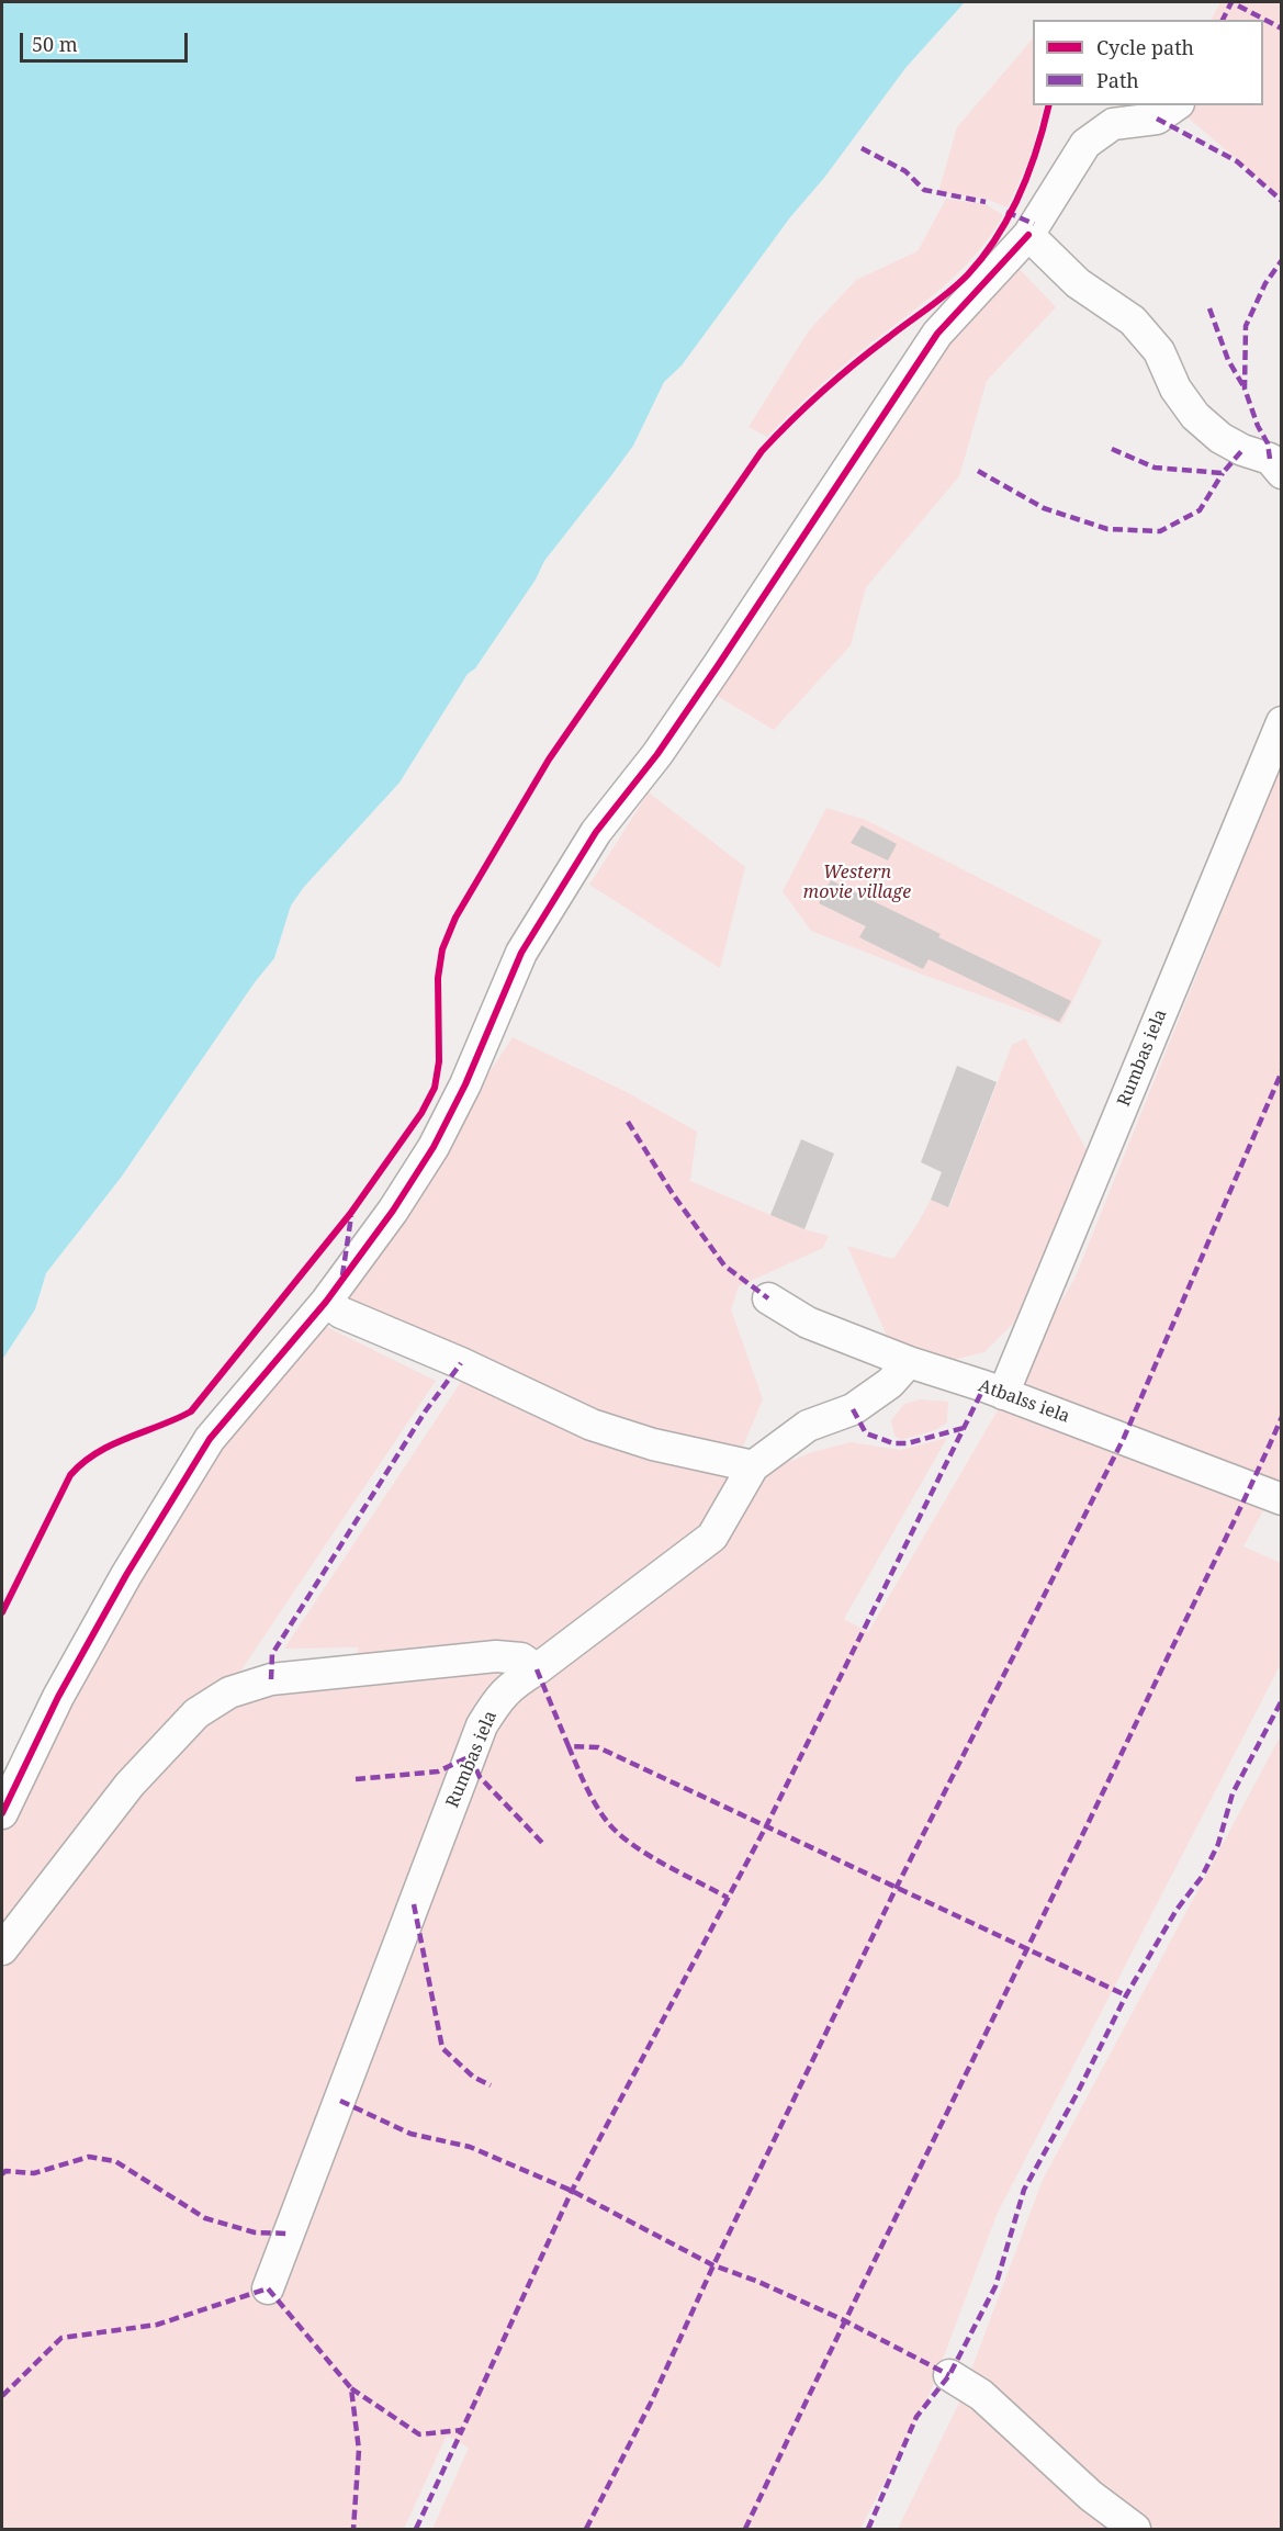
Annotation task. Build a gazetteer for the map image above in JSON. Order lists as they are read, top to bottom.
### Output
{
  "streets": {
    "street": ["Rumbas iela", "Atbalss iela"]
  },
  "crossings": [
    ["Rumbas iela", "Atbalss iela"]
  ],
  "parks": ["Western movie village"],
  "legend": ["Cycle path", "Path"],
  "scale_bar": "50 m"
}
